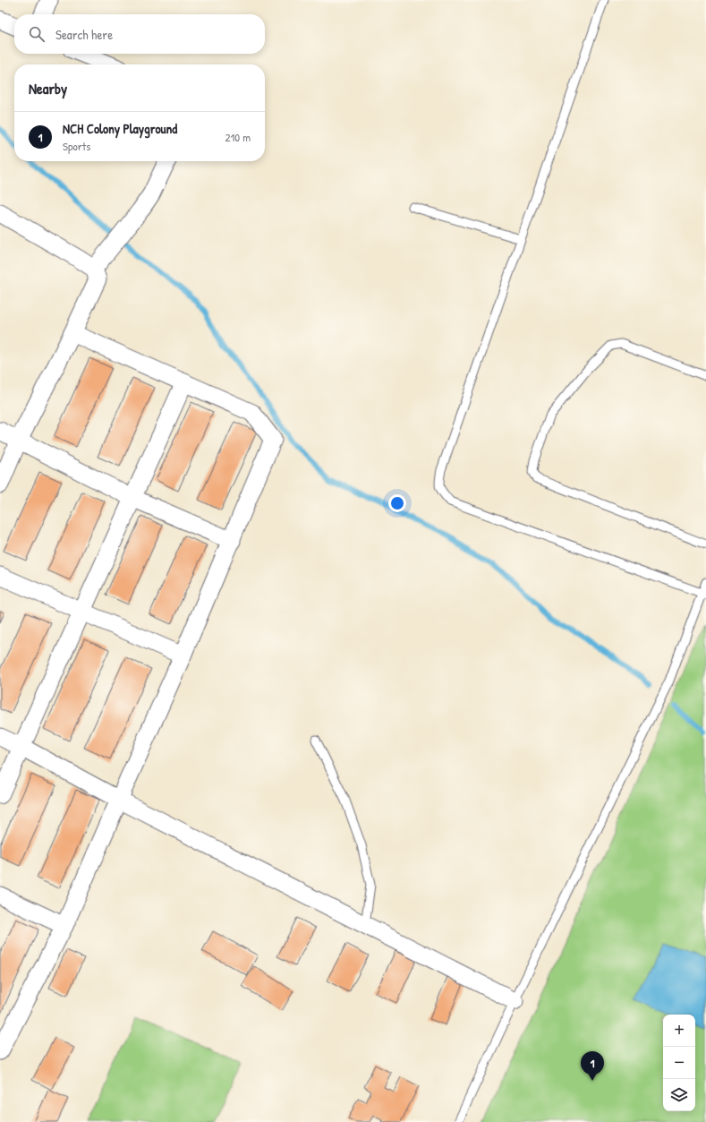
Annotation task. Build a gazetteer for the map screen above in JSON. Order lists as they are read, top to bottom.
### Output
{
  "page": {
    "search": "Search here",
    "heading": "Nearby",
    "list": [
      {
        "mark": "1",
        "name": "NCH Colony Playground",
        "note": "Sports",
        "value": "210 m"
      }
    ],
    "map_buttons": ["+", "−"],
    "pins": "1"
  }
}
